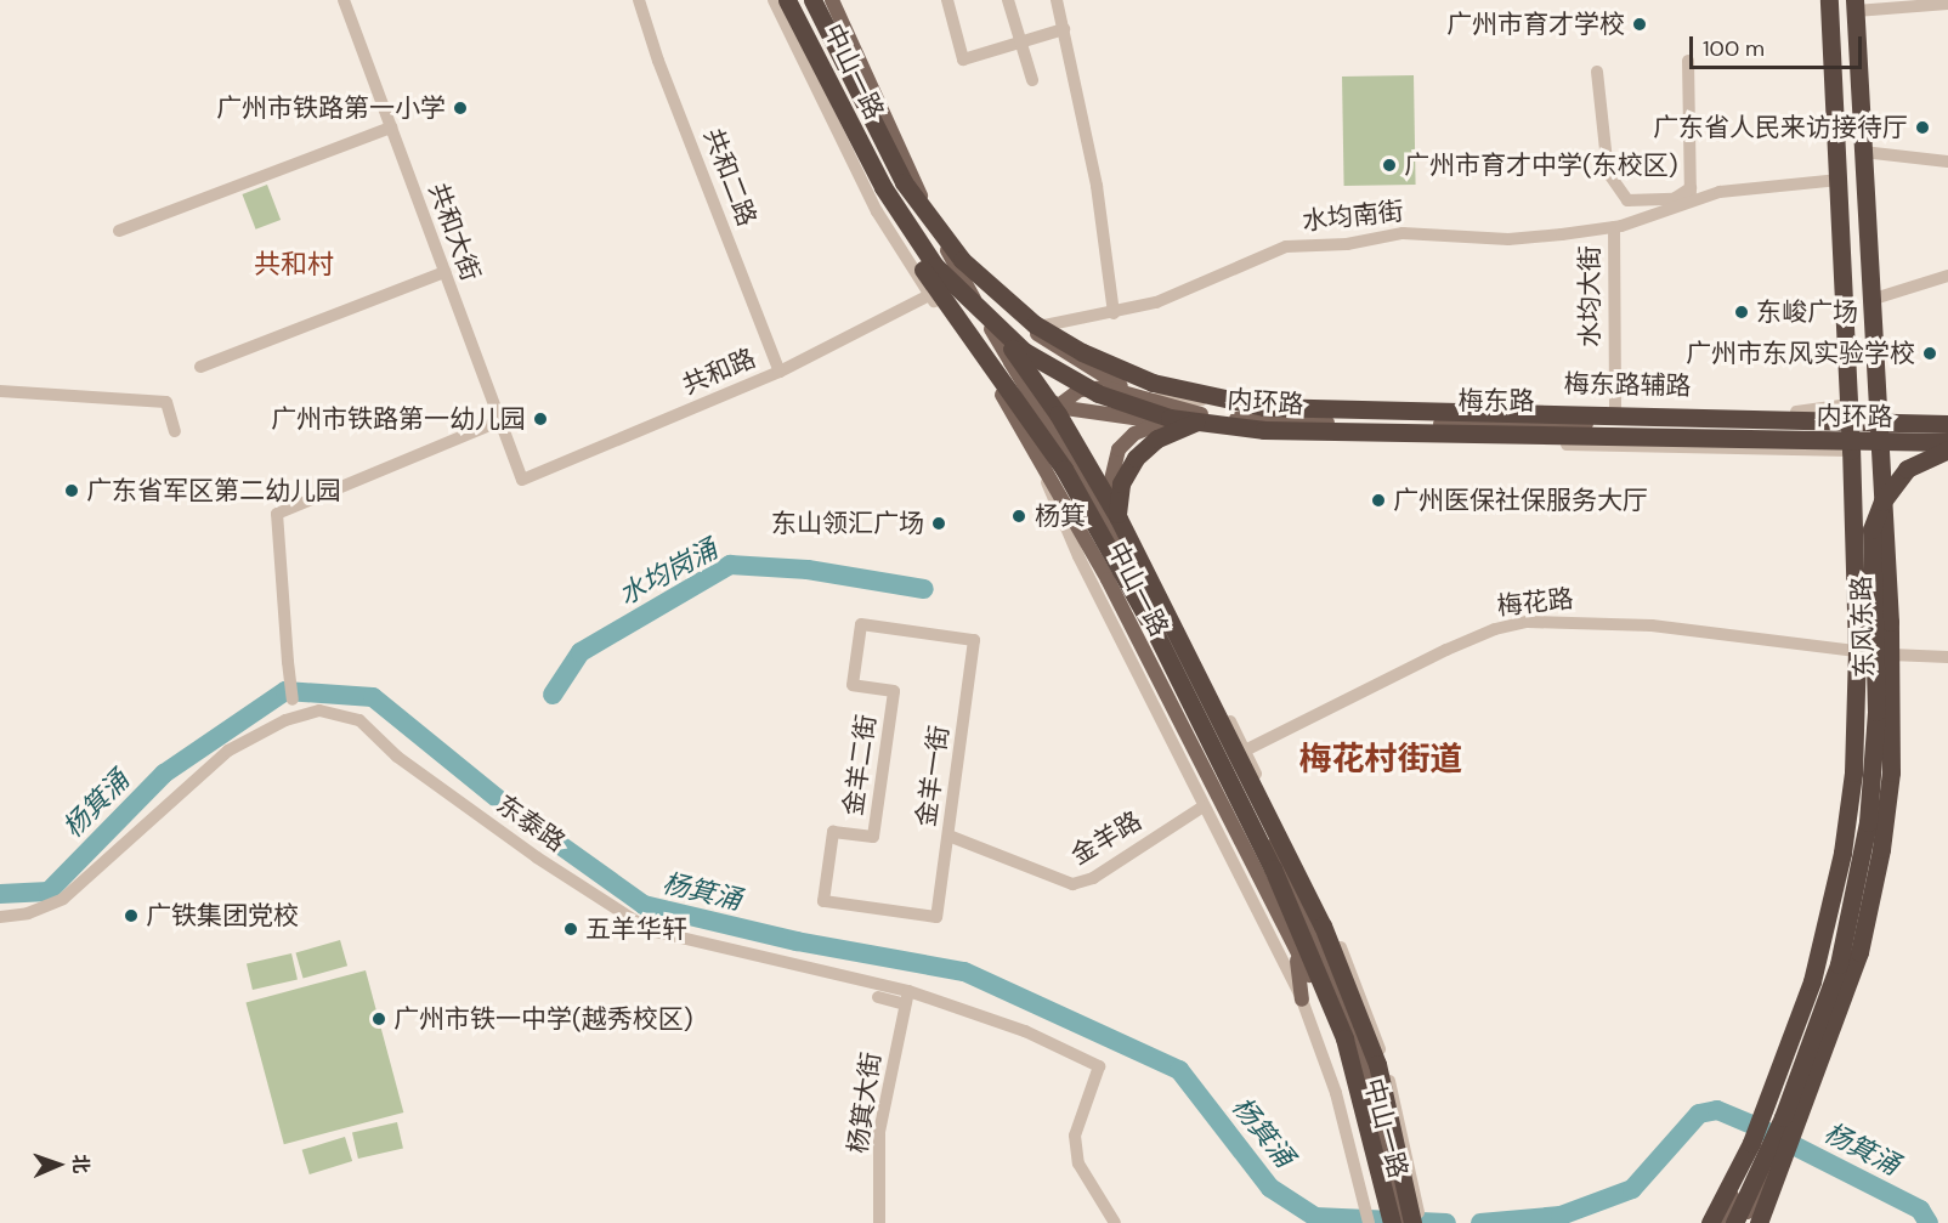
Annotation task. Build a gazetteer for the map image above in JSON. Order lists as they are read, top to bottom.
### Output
{
  "streets": {
    "highway": ["内环路", "东风东路"],
    "main road": ["中山一路", "梅东路"],
    "street": [
      "共和二路",
      "水均南街",
      "共和大街",
      "水均大街",
      "共和路",
      "梅东路辅路",
      "梅花路",
      "金羊二街",
      "金羊一街",
      "东泰路",
      "金羊路",
      "杨箕大街"
    ]
  },
  "crossings": [
    ["中山一路", "梅东路"],
    ["共和二路", "共和路"],
    ["水均南街", "水均大街"],
    ["水均南街", "东风东路"],
    ["共和大街", "共和路"],
    ["水均大街", "梅东路辅路"],
    ["梅东路辅路", "梅东路"],
    ["梅东路辅路", "东风东路"],
    ["梅东路", "东风东路"],
    ["梅花路", "东风东路"],
    ["金羊二街", "金羊一街"],
    ["金羊一街", "金羊路"],
    ["东泰路", "杨箕大街"]
  ],
  "districts": ["共和村", "梅花村街道"],
  "water": ["水均岗涌", "杨箕涌"],
  "places": [
    "广州市育才学校",
    "广州市铁路第一小学",
    "广东省人民来访接待厅",
    "广州市育才中学(东校区)",
    "东峻广场",
    "广州市东风实验学校",
    "广州市铁路第一幼儿园",
    "广东省军区第二幼儿园",
    "广州医保社保服务大厅",
    "杨箕",
    "东山领汇广场",
    "广铁集团党校",
    "五羊华轩",
    "广州市铁一中学(越秀校区)"
  ],
  "scale_bar": "100 m",
  "north": "right"
}
